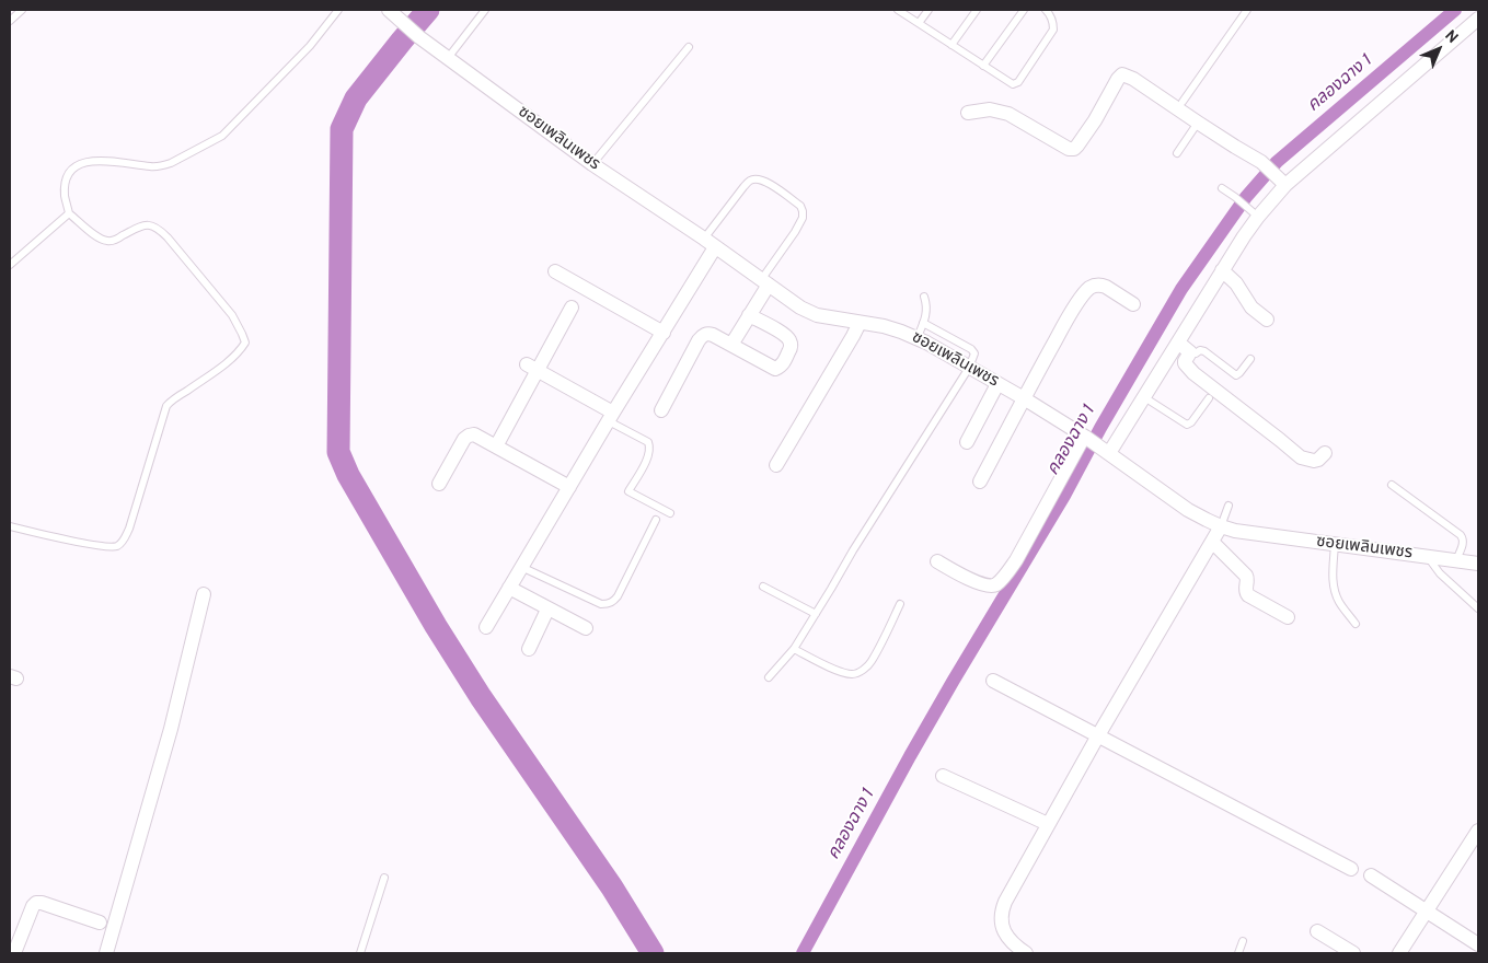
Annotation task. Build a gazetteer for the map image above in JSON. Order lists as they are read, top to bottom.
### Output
{
  "streets": {
    "street": ["ซอยเพลินเพชร"]
  },
  "water": ["คลองฉาง 1"],
  "north": "top right"
}
